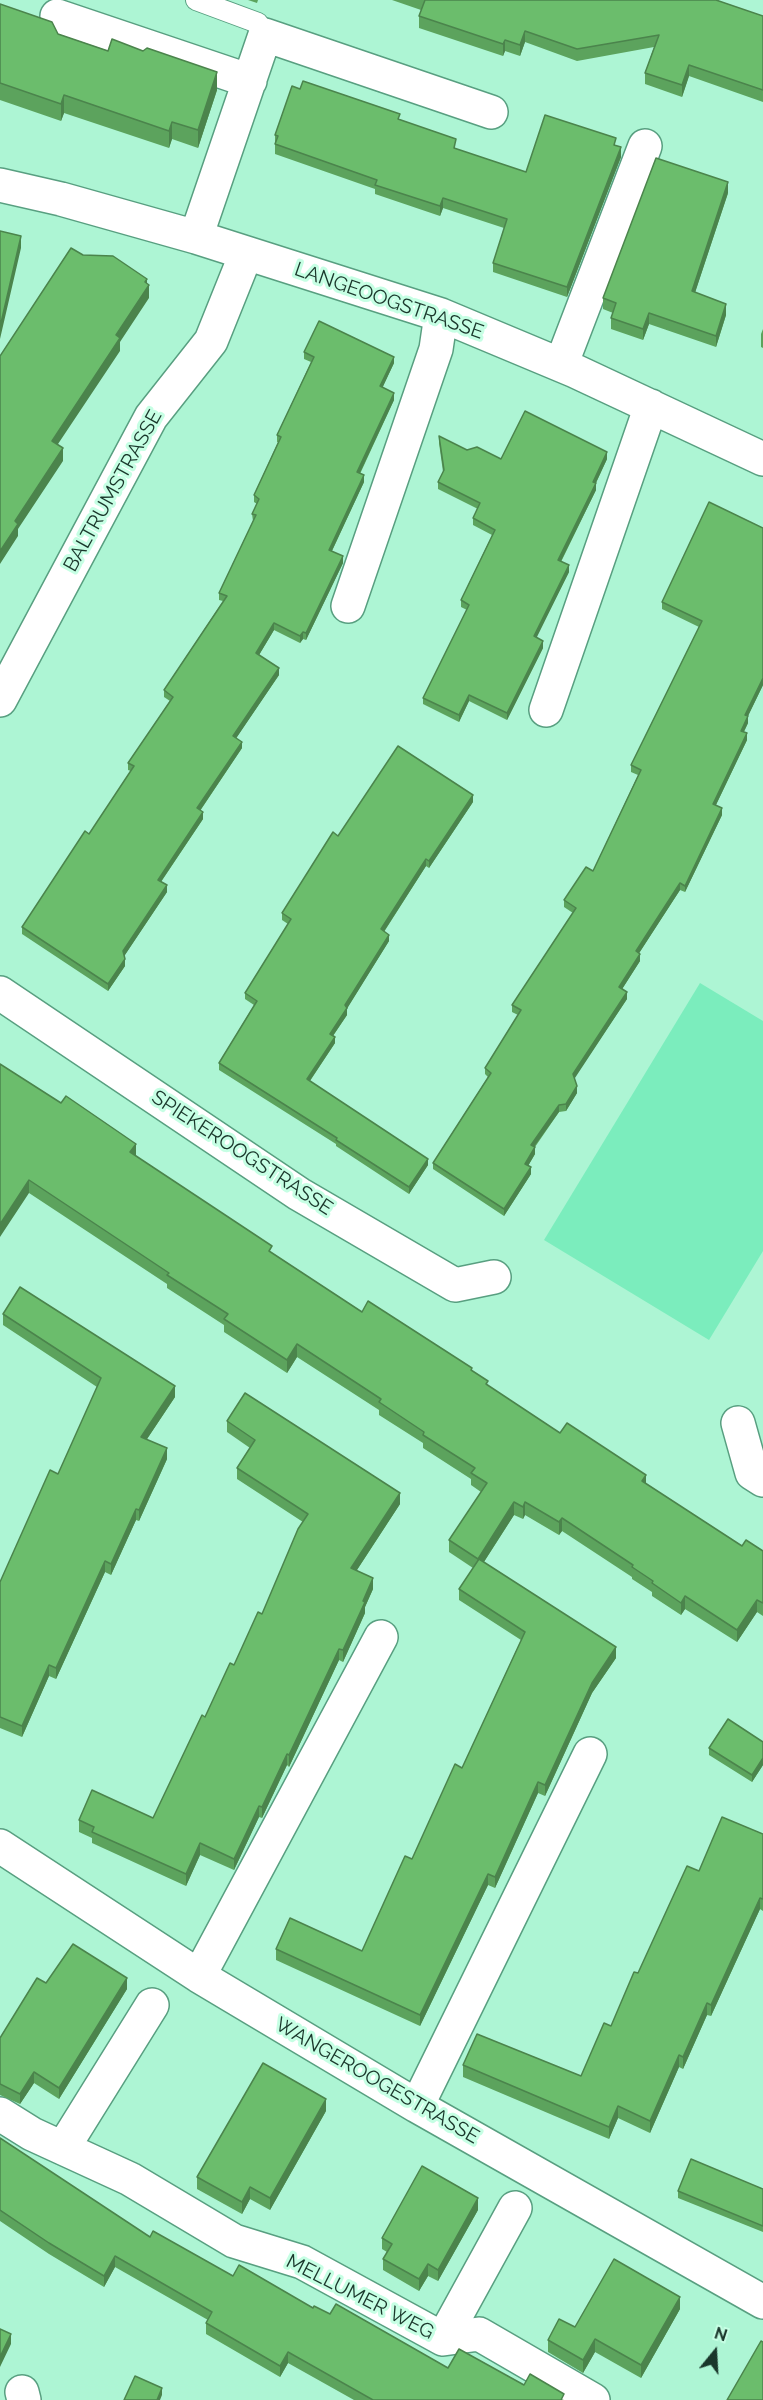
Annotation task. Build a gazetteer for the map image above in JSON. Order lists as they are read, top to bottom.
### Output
{
  "streets": {
    "street": [
      "LANGEOOGSTRASSE",
      "BALTRUMSTRASSE",
      "SPIEKEROOGSTRASSE",
      "WANGEROOGESTRASSE",
      "MELLUMER WEG"
    ]
  },
  "crossings": [
    ["LANGEOOGSTRASSE", "BALTRUMSTRASSE"]
  ],
  "north": "top"
}
